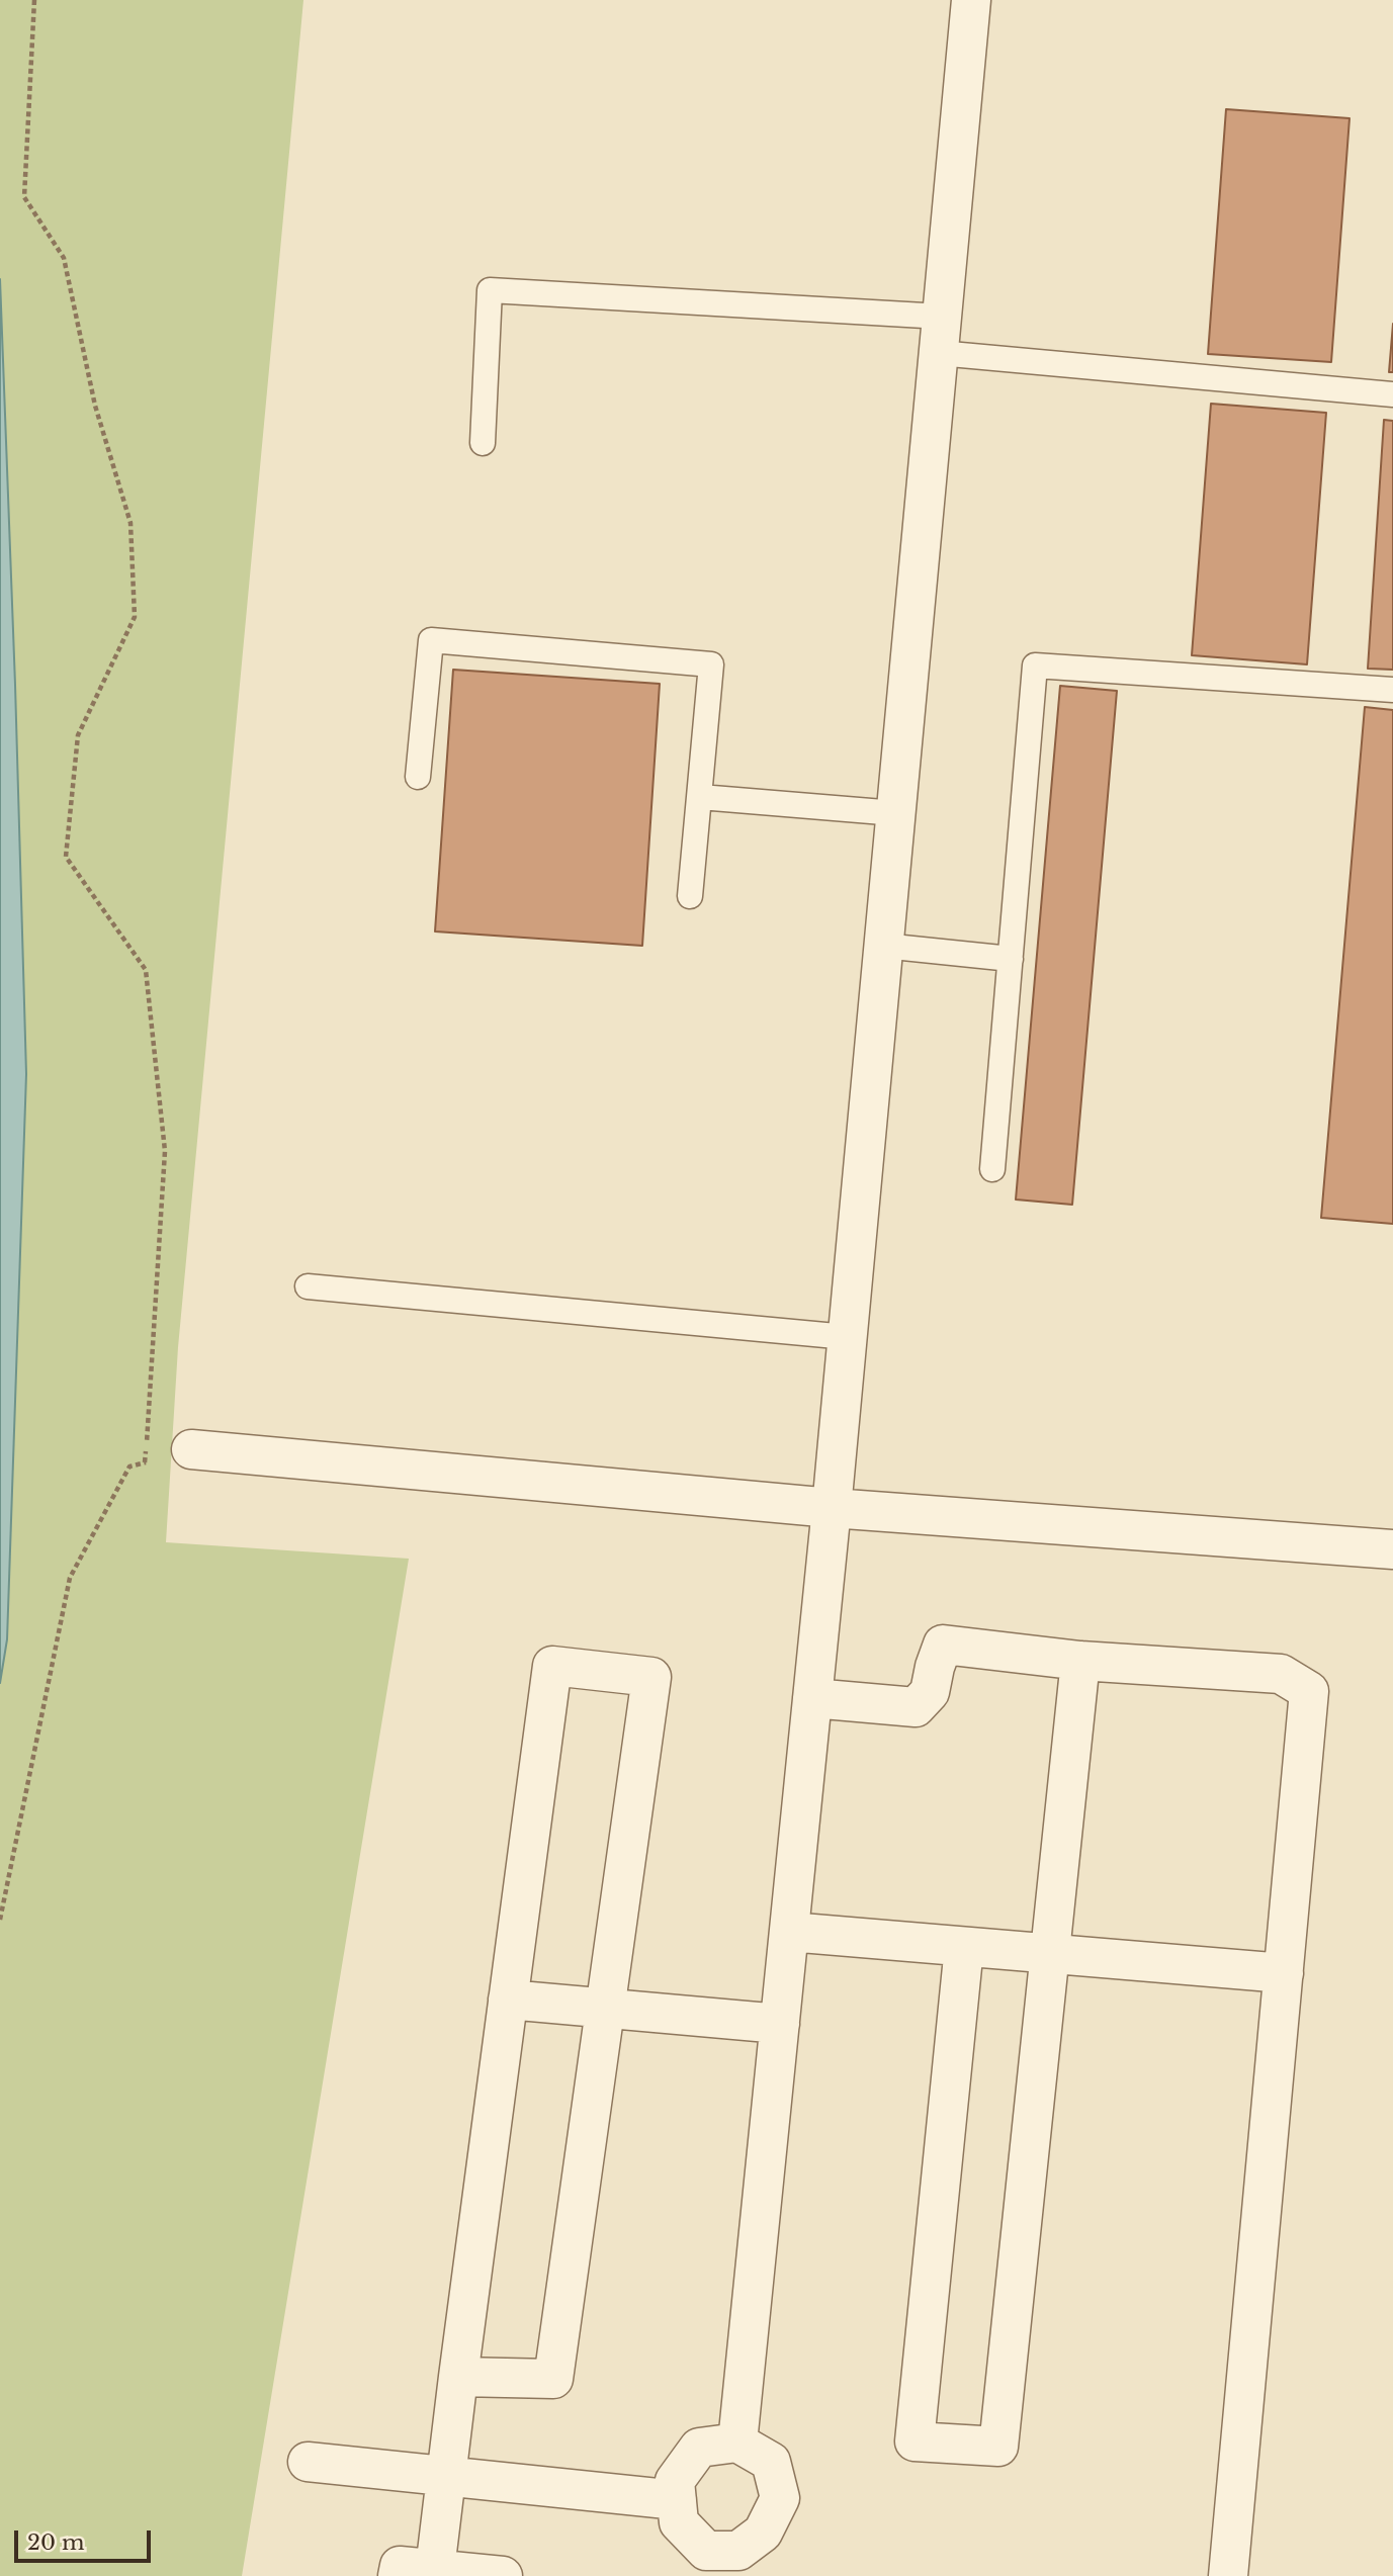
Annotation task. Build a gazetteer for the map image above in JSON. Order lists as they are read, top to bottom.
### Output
{
  "scale_bar": "20 m"
}
